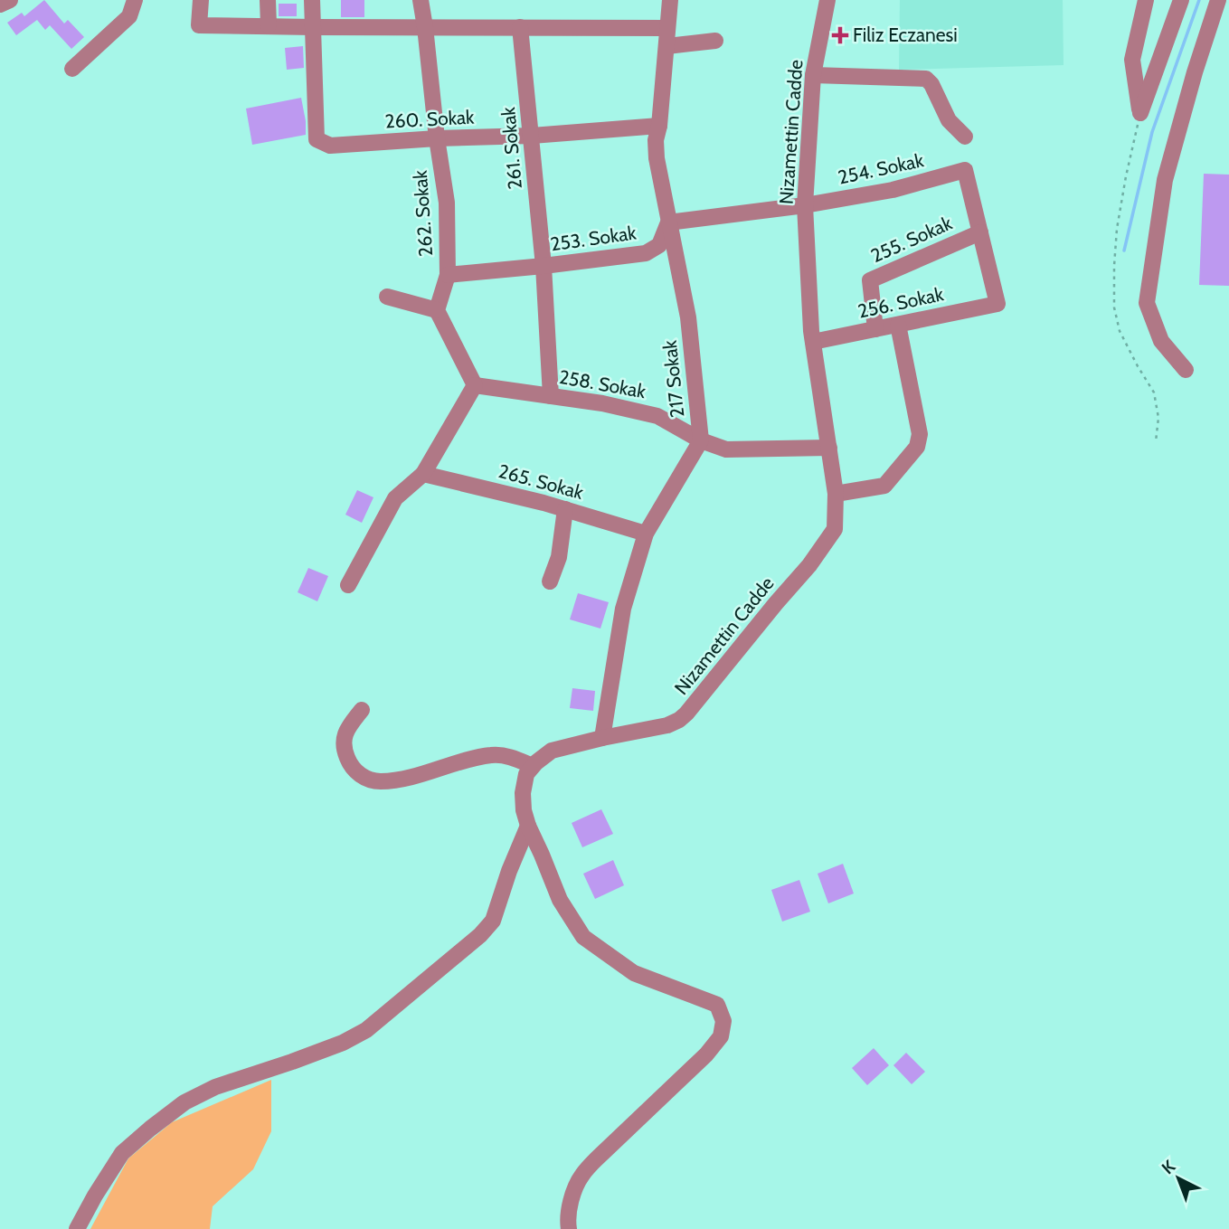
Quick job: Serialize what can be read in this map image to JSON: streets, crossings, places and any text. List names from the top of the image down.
{
  "streets": {
    "street": [
      "260. Sokak",
      "Nizamettin Cadde",
      "261. Sokak",
      "254. Sokak",
      "262. Sokak",
      "253. Sokak",
      "255. Sokak",
      "256. Sokak",
      "217 Sokak",
      "258. Sokak",
      "265. Sokak"
    ]
  },
  "crossings": [
    ["260. Sokak", "261. Sokak"],
    ["260. Sokak", "262. Sokak"],
    ["260. Sokak", "217 Sokak"],
    ["Nizamettin Cadde", "254. Sokak"],
    ["Nizamettin Cadde", "256. Sokak"],
    ["Nizamettin Cadde", "217 Sokak"],
    ["Nizamettin Cadde", "258. Sokak"],
    ["261. Sokak", "253. Sokak"],
    ["261. Sokak", "258. Sokak"],
    ["254. Sokak", "255. Sokak"],
    ["254. Sokak", "256. Sokak"],
    ["262. Sokak", "253. Sokak"],
    ["253. Sokak", "217 Sokak"],
    ["255. Sokak", "256. Sokak"],
    ["217 Sokak", "258. Sokak"],
    ["217 Sokak", "265. Sokak"]
  ],
  "places": {
    "health": ["Filiz Eczanesi"]
  },
  "north": "top left"
}
